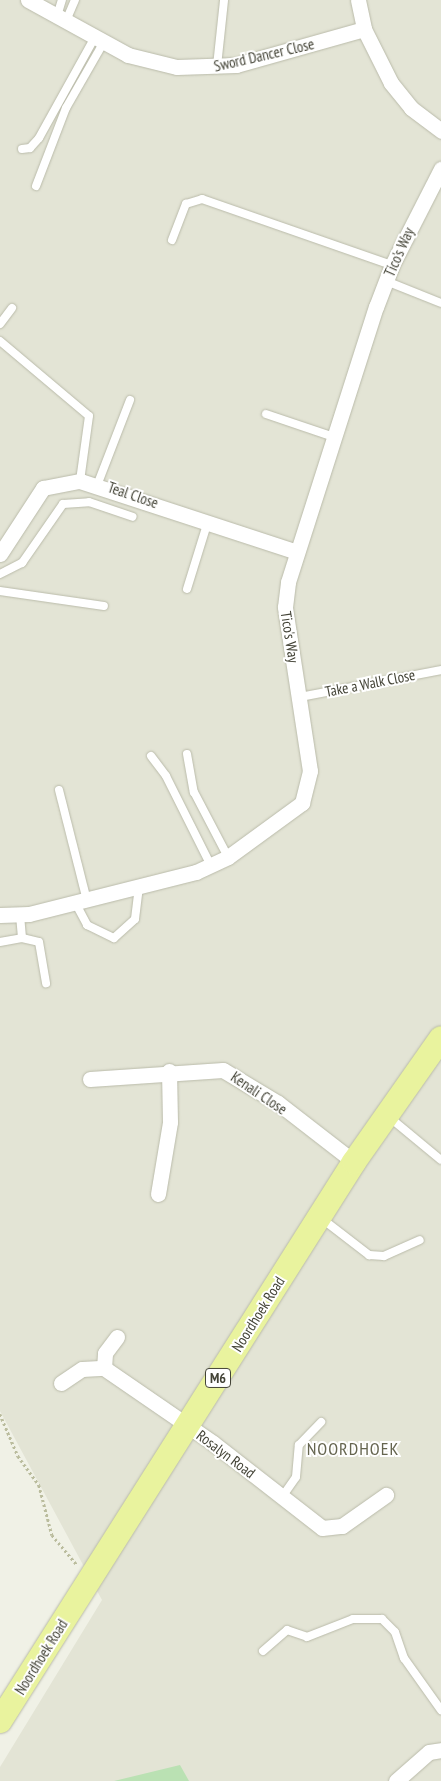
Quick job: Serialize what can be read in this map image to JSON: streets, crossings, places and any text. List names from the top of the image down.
{
  "streets": {
    "main road": ["Noordhoek Road", "M6"],
    "street": [
      "Sword Dancer Close",
      "Tico's Way",
      "Teal Close",
      "Kenali Close",
      "Rosalyn Road"
    ],
    "lane": ["Take a Walk Close"]
  },
  "crossings": [
    ["Tico's Way", "Teal Close"],
    ["Tico's Way", "Take a Walk Close"],
    ["Kenali Close", "Noordhoek Road"],
    ["Noordhoek Road", "Rosalyn Road"]
  ],
  "districts": ["NOORDHOEK"]
}
